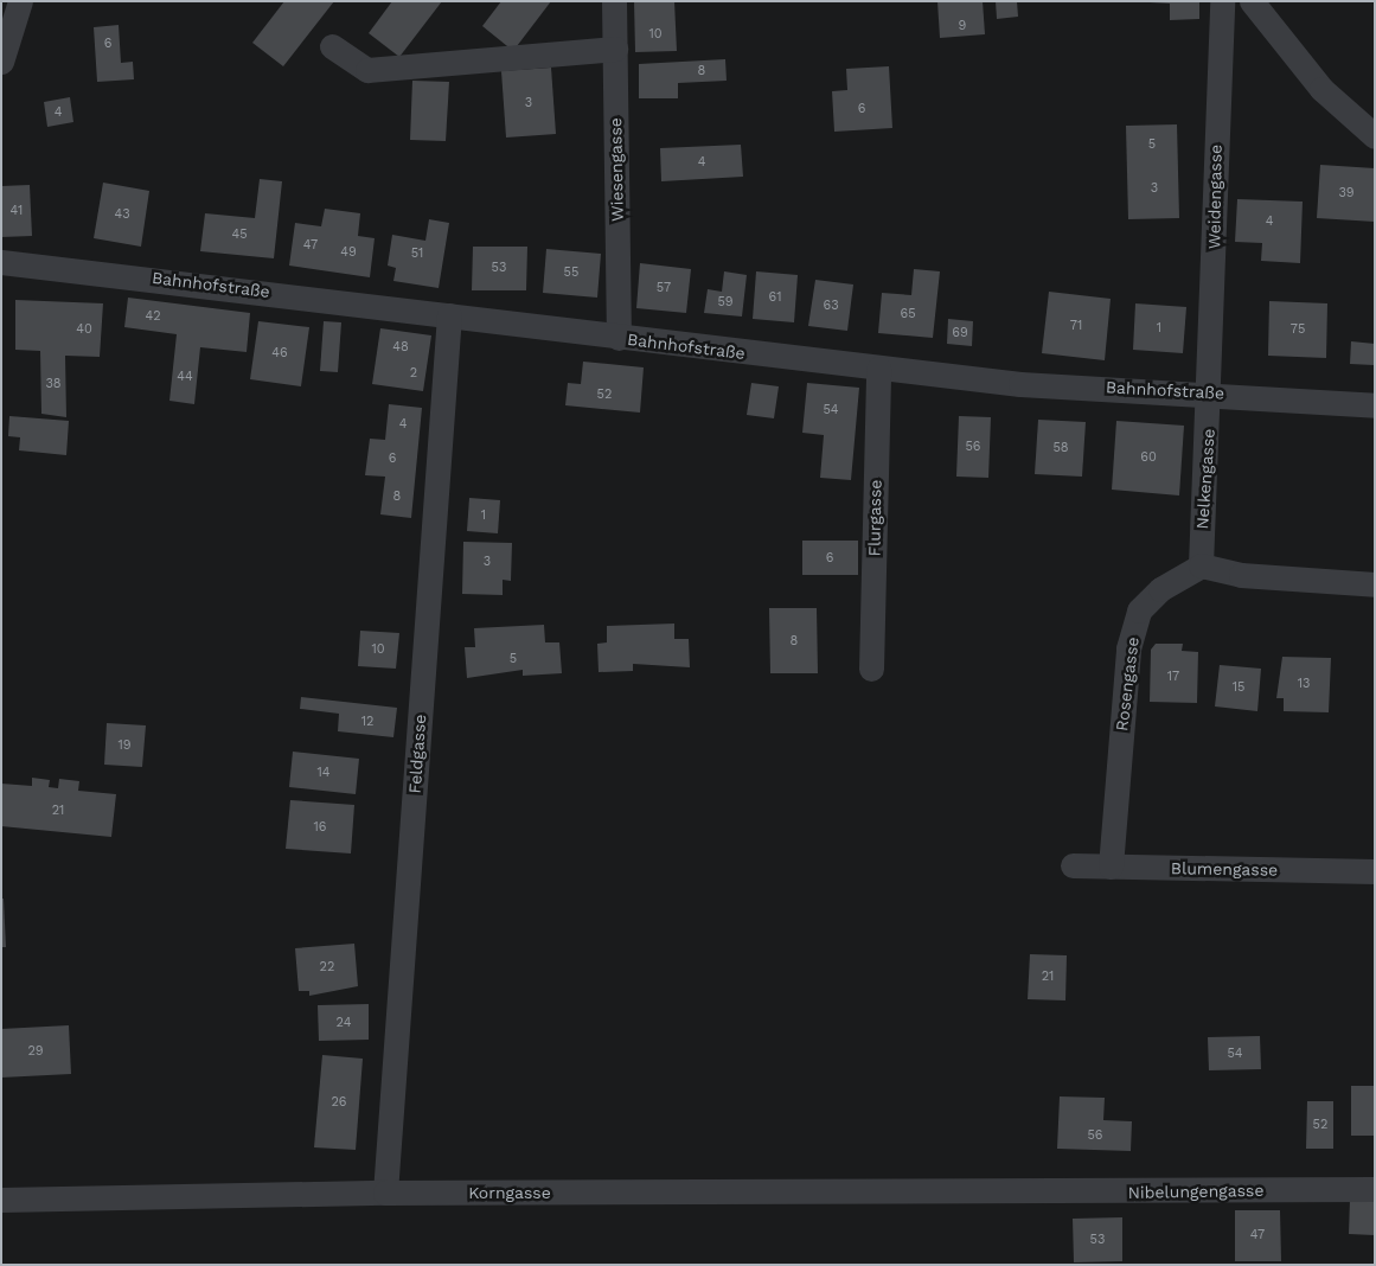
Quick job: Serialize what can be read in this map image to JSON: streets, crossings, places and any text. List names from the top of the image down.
{
  "streets": {
    "street": [
      "Wiesengasse",
      "Weidengasse",
      "Bahnhofstraße",
      "Nelkengasse",
      "Flurgasse",
      "Rosengasse",
      "Feldgasse",
      "Blumengasse",
      "Nibelungengasse",
      "Korngasse"
    ]
  },
  "crossings": [
    ["Wiesengasse", "Bahnhofstraße"],
    ["Weidengasse", "Bahnhofstraße"],
    ["Weidengasse", "Nelkengasse"],
    ["Bahnhofstraße", "Nelkengasse"],
    ["Bahnhofstraße", "Flurgasse"],
    ["Bahnhofstraße", "Feldgasse"],
    ["Nelkengasse", "Rosengasse"],
    ["Rosengasse", "Blumengasse"],
    ["Feldgasse", "Korngasse"],
    ["Nibelungengasse", "Korngasse"]
  ],
  "house_numbers": [
    "9",
    "10",
    "6",
    "8",
    "3",
    "6",
    "4",
    "5",
    "4",
    "3",
    "39",
    "41",
    "43",
    "4",
    "45",
    "47",
    "49",
    "51",
    "53",
    "55",
    "57",
    "61",
    "59",
    "63",
    "65",
    "42",
    "71",
    "1",
    "40",
    "75",
    "69",
    "48",
    "46",
    "2",
    "44",
    "38",
    "52",
    "54",
    "4",
    "56",
    "58",
    "60",
    "6",
    "8",
    "1",
    "6",
    "3",
    "8",
    "10",
    "5",
    "17",
    "13",
    "15",
    "12",
    "19",
    "14",
    "21",
    "16",
    "22",
    "21",
    "24",
    "29",
    "54",
    "26",
    "52",
    "56",
    "47",
    "53"
  ]
}
